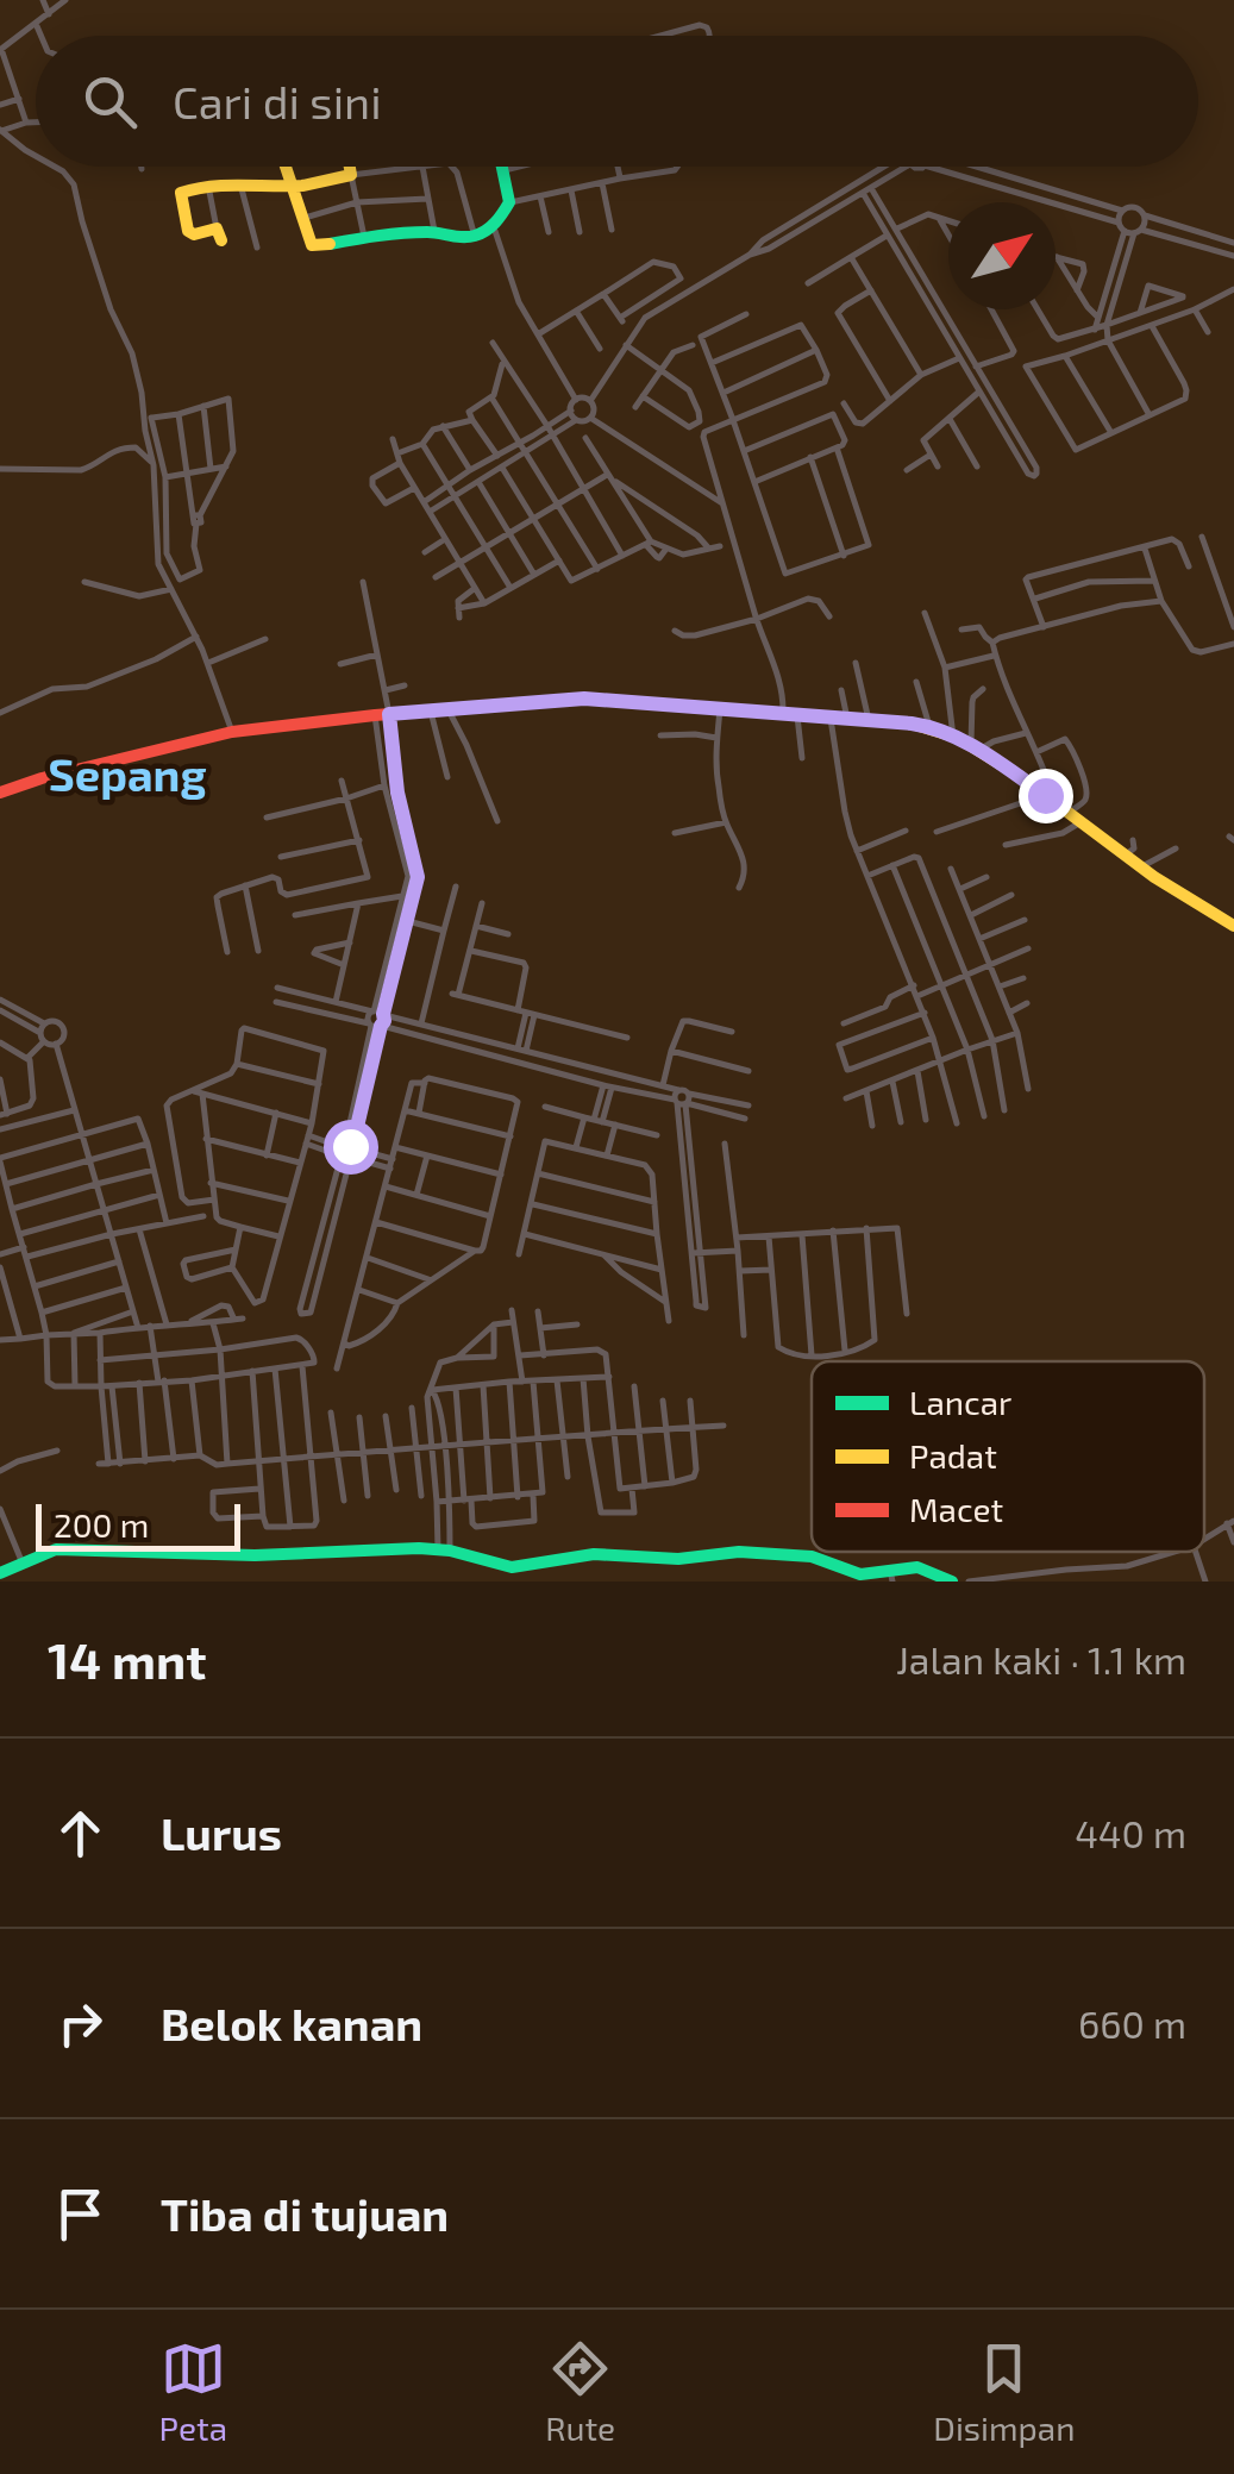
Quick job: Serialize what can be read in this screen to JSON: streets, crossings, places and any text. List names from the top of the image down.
{
  "districts": ["Sepang"],
  "legend": ["Lancar", "Padat", "Macet"],
  "scale_bar": "200 m",
  "north": "top right",
  "page": {
    "search": "Cari di sini",
    "scale": "200 m",
    "heading": ["14 mnt", "Jalan kaki · 1.1 km"],
    "list": [
      ["Lurus", "440 m"],
      ["Belok kanan", "660 m"],
      "Tiba di tujuan"
    ],
    "nav": ["Peta", "Rute", "Disimpan"]
  }
}
